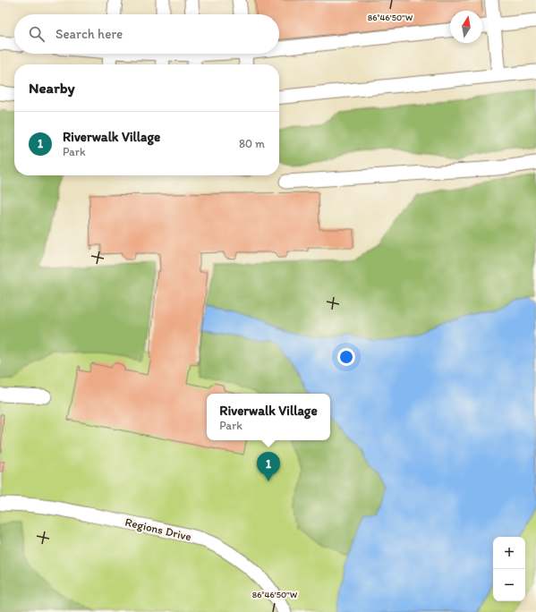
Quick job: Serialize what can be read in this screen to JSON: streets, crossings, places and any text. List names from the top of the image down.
{
  "streets": {
    "lane": ["Regions Drive"]
  },
  "north": "top",
  "page": {
    "search": "Search here",
    "heading": "Nearby",
    "list": [
      {
        "mark": "1",
        "name": "Riverwalk Village",
        "note": "Park",
        "value": "80 m"
      }
    ],
    "popup": ["Riverwalk Village", "Park"],
    "pins": "1",
    "map_buttons": ["+", "−"]
  },
  "coordinates": ["86°46'50\"W"]
}
